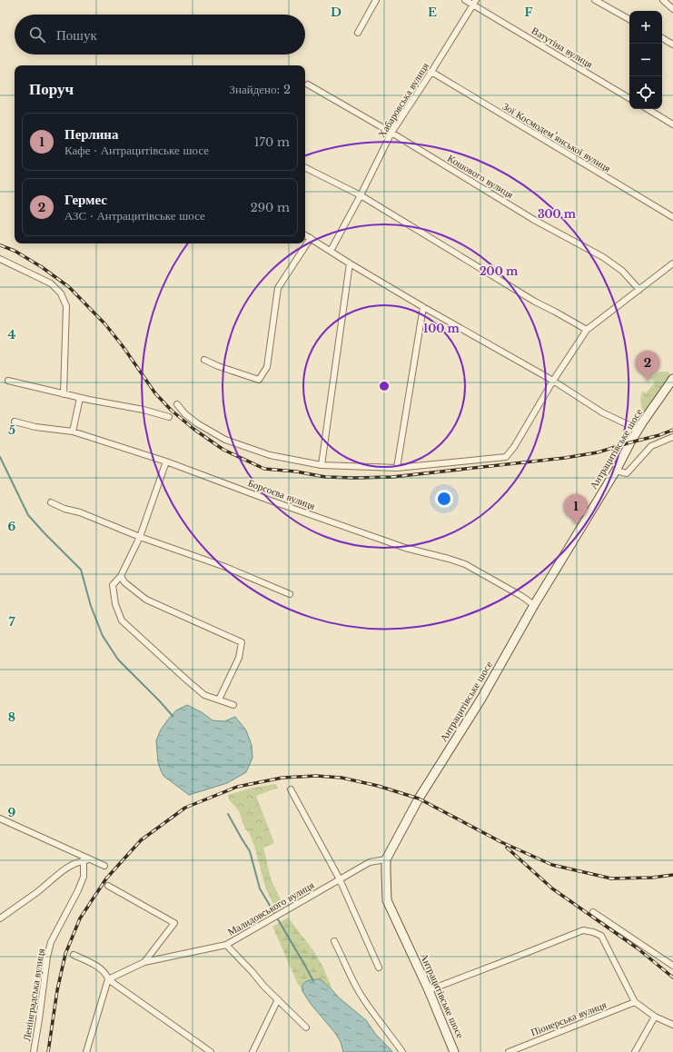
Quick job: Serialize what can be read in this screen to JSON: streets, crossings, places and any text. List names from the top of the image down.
{
  "streets": {
    "main road": ["Антрацитівське шосе"],
    "street": [
      "Ватутіна вулиця",
      "Хабаровська вулиця",
      "Зої Космодем’янської вулиця",
      "Кошового вулиця",
      "Борсоєва вулиця",
      "Малидовського вулиця",
      "Ленінградська вулиця",
      "Піонерська вулиця"
    ]
  },
  "crossings": [
    ["Ватутіна вулиця", "Хабаровська вулиця"],
    ["Хабаровська вулиця", "Зої Космодем’янської вулиця"],
    ["Хабаровська вулиця", "Кошового вулиця"],
    ["Антрацитівське шосе", "Борсоєва вулиця"],
    ["Антрацитівське шосе", "Малидовського вулиця"]
  ],
  "page": {
    "map_buttons": ["+", "−"],
    "search": "Пошук",
    "heading": ["Поруч", "Знайдено: 2"],
    "list": [
      {
        "mark": "1",
        "name": "Перлина",
        "note": "Кафе · Антрацитівське шосе",
        "value": "170 m"
      },
      {
        "mark": "2",
        "name": "Гермес",
        "note": "АЗС · Антрацитівське шосе",
        "value": "290 m"
      }
    ],
    "pins": ["2", "1"]
  },
  "grid": {
    "columns": ["D", "E", "F"],
    "rows": [
      "4",
      "5",
      "6",
      "7",
      "8",
      "9"
    ]
  },
  "rings": ["300 m", "200 m", "100 m"]
}
